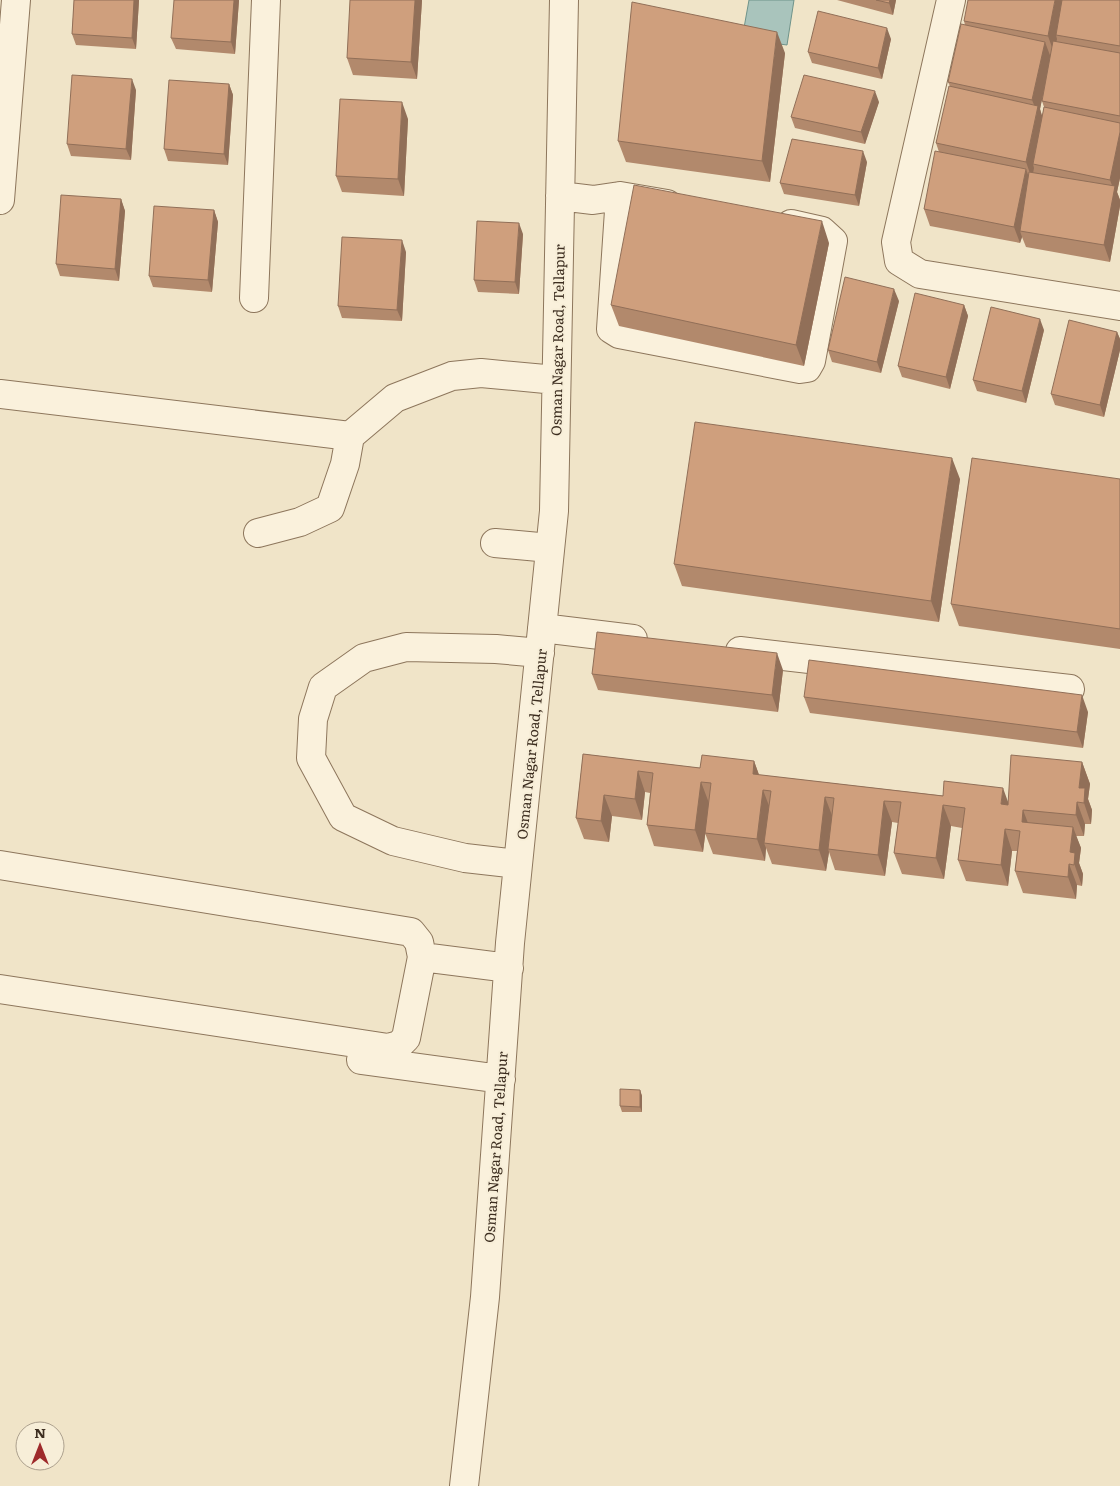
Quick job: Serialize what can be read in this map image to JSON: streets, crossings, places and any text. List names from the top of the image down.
{
  "streets": {
    "street": ["Osman Nagar Road, Tellapur"]
  },
  "north": "top"
}
